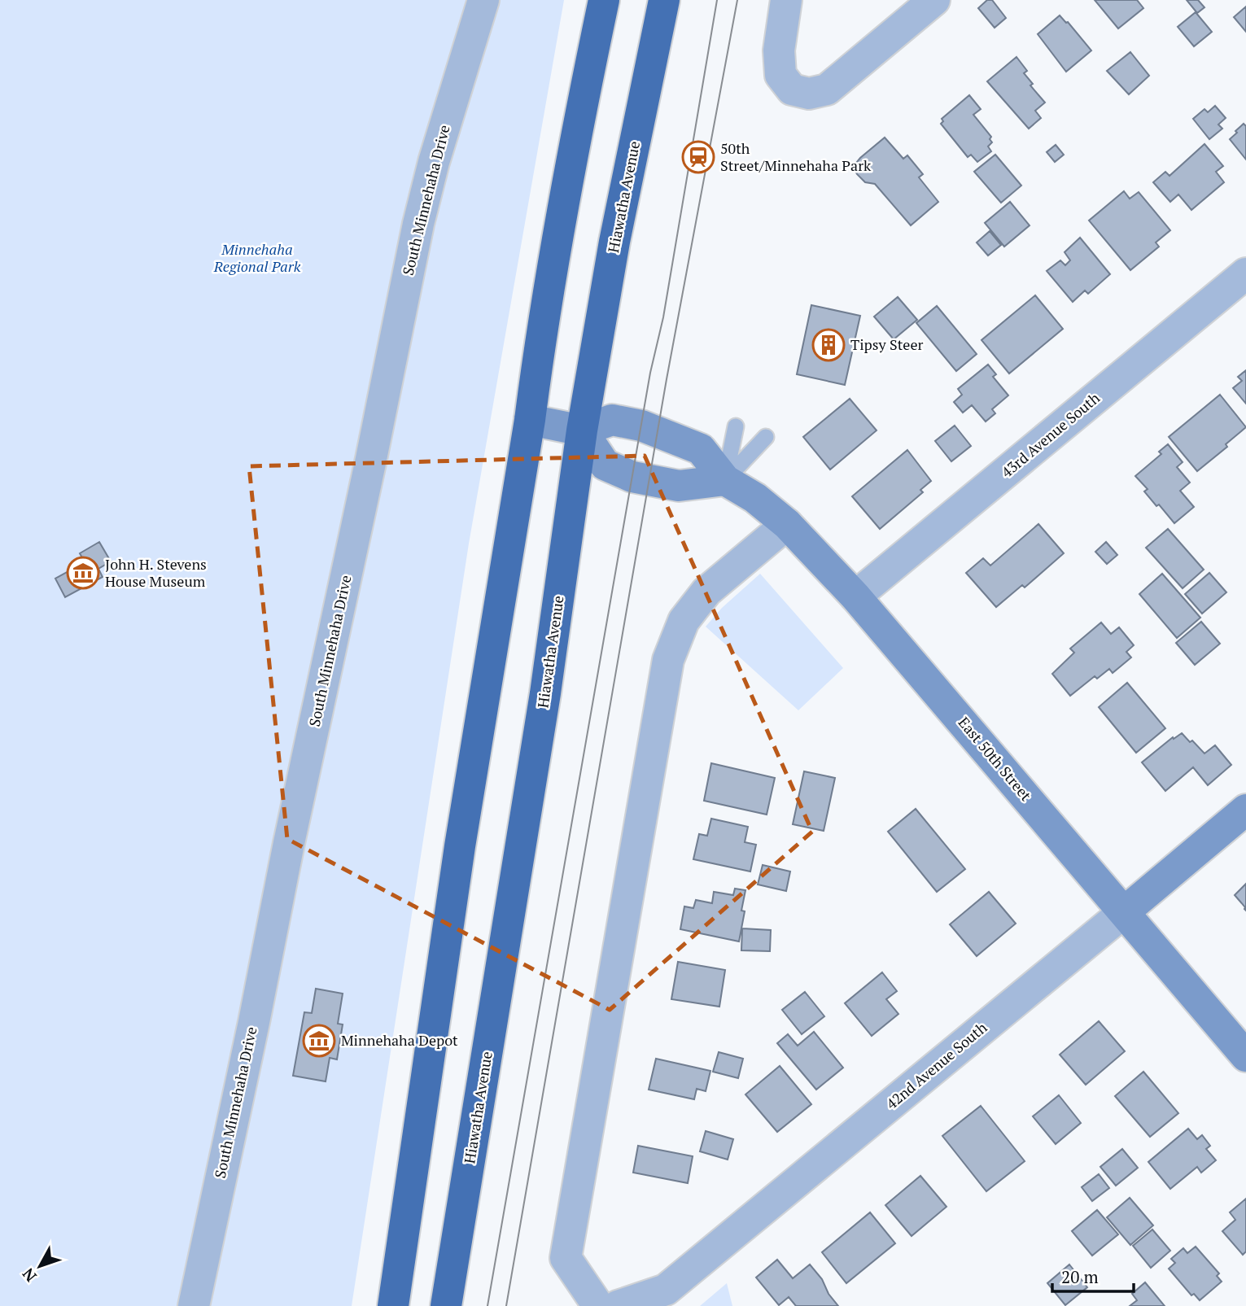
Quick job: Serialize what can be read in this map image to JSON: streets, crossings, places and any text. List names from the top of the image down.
{
  "streets": {
    "highway": ["Hiawatha Avenue"],
    "street": [
      "South Minnehaha Drive",
      "43rd Avenue South",
      "East 50th Street",
      "42nd Avenue South"
    ]
  },
  "crossings": [
    ["Hiawatha Avenue", "East 50th Street"],
    ["43rd Avenue South", "East 50th Street"],
    ["East 50th Street", "42nd Avenue South"]
  ],
  "parks": ["Minnehaha Regional Park"],
  "places": {
    "station": ["50th Street/Minnehaha Park"],
    "building": ["Tipsy Steer"],
    "museum": ["John H. Stevens House Museum", "Minnehaha Depot"]
  },
  "scale_bar": "20 m",
  "north": "bottom left"
}
